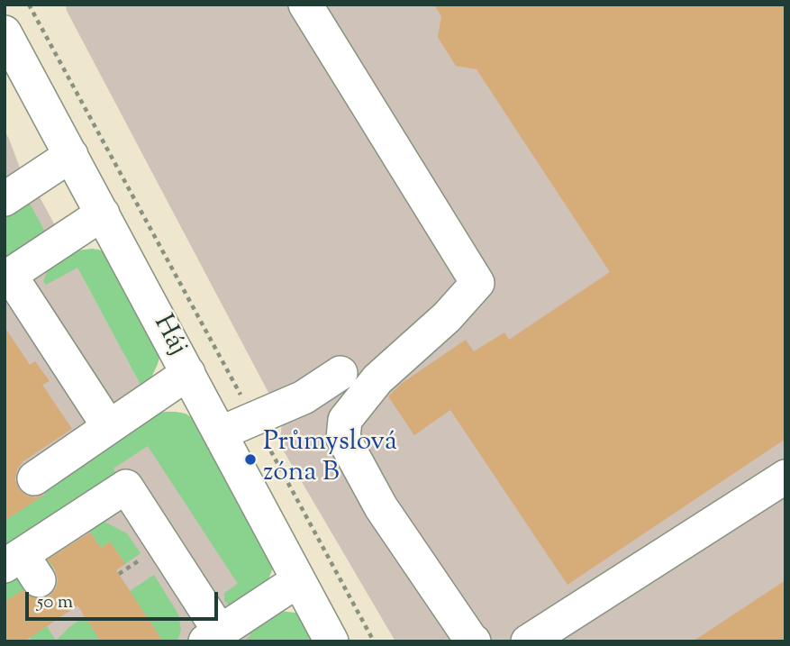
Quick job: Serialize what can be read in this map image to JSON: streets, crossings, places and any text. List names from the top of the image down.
{
  "streets": {
    "street": ["Háj"]
  },
  "places": ["Průmyslová zóna B"],
  "scale_bar": "50 m"
}
